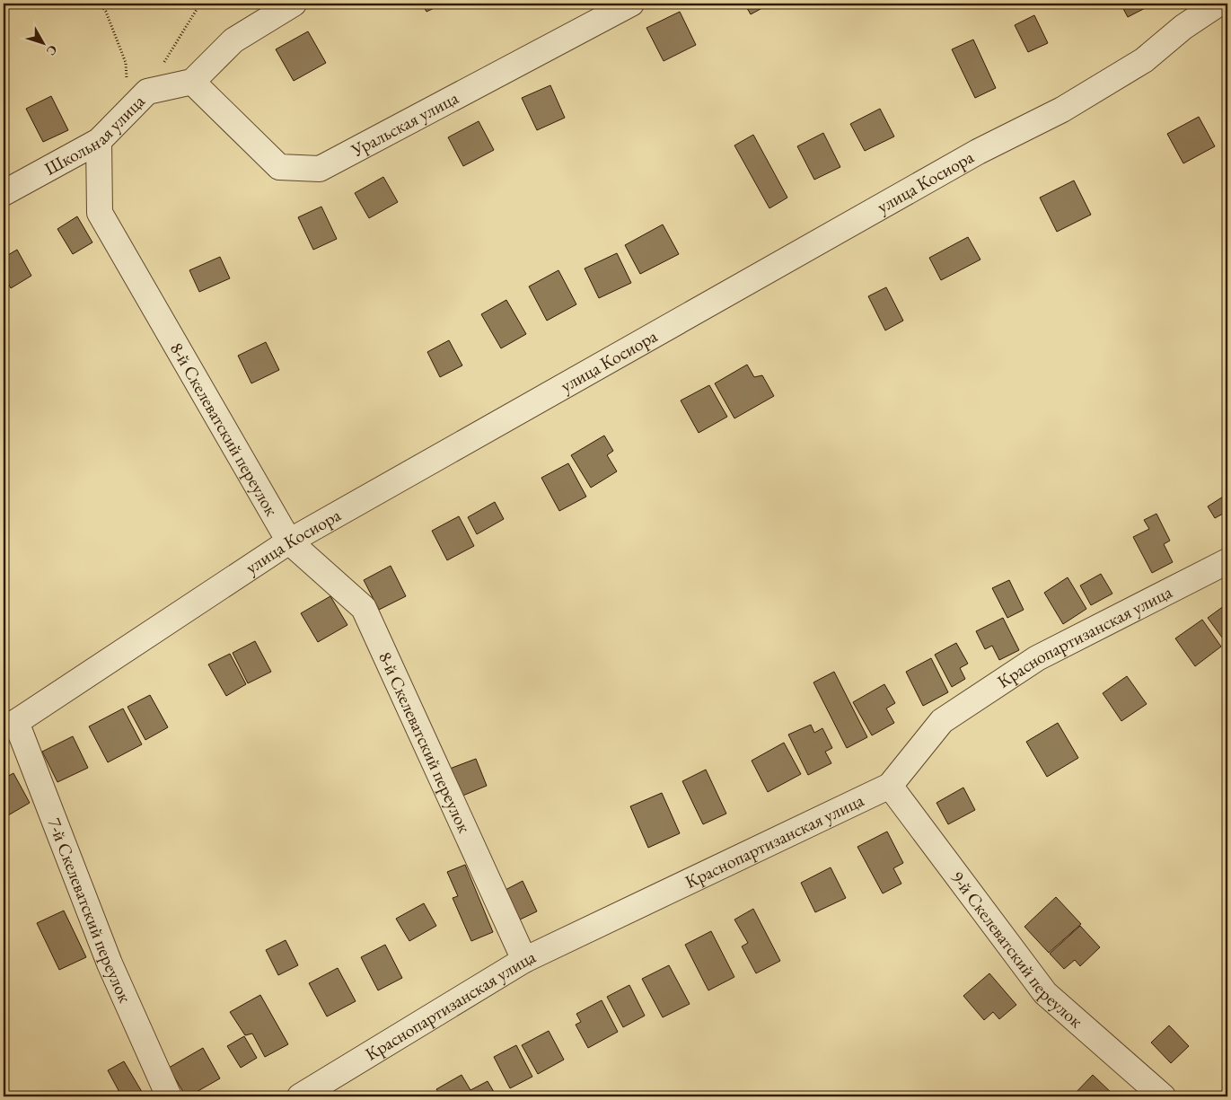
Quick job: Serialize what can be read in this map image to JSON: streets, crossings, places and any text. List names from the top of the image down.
{
  "streets": {
    "street": [
      "Уральская улица",
      "Школьная улица",
      "улица Косиора",
      "8-й Скелеватский переулок",
      "Краснопартизанская улица",
      "7-й Скелеватский переулок",
      "9-й Скелеватский переулок"
    ]
  },
  "crossings": [
    ["Уральская улица", "Школьная улица"],
    ["Школьная улица", "8-й Скелеватский переулок"],
    ["улица Косиора", "8-й Скелеватский переулок"],
    ["улица Косиора", "7-й Скелеватский переулок"],
    ["8-й Скелеватский переулок", "Краснопартизанская улица"],
    ["Краснопартизанская улица", "9-й Скелеватский переулок"]
  ],
  "north": "bottom right"
}
